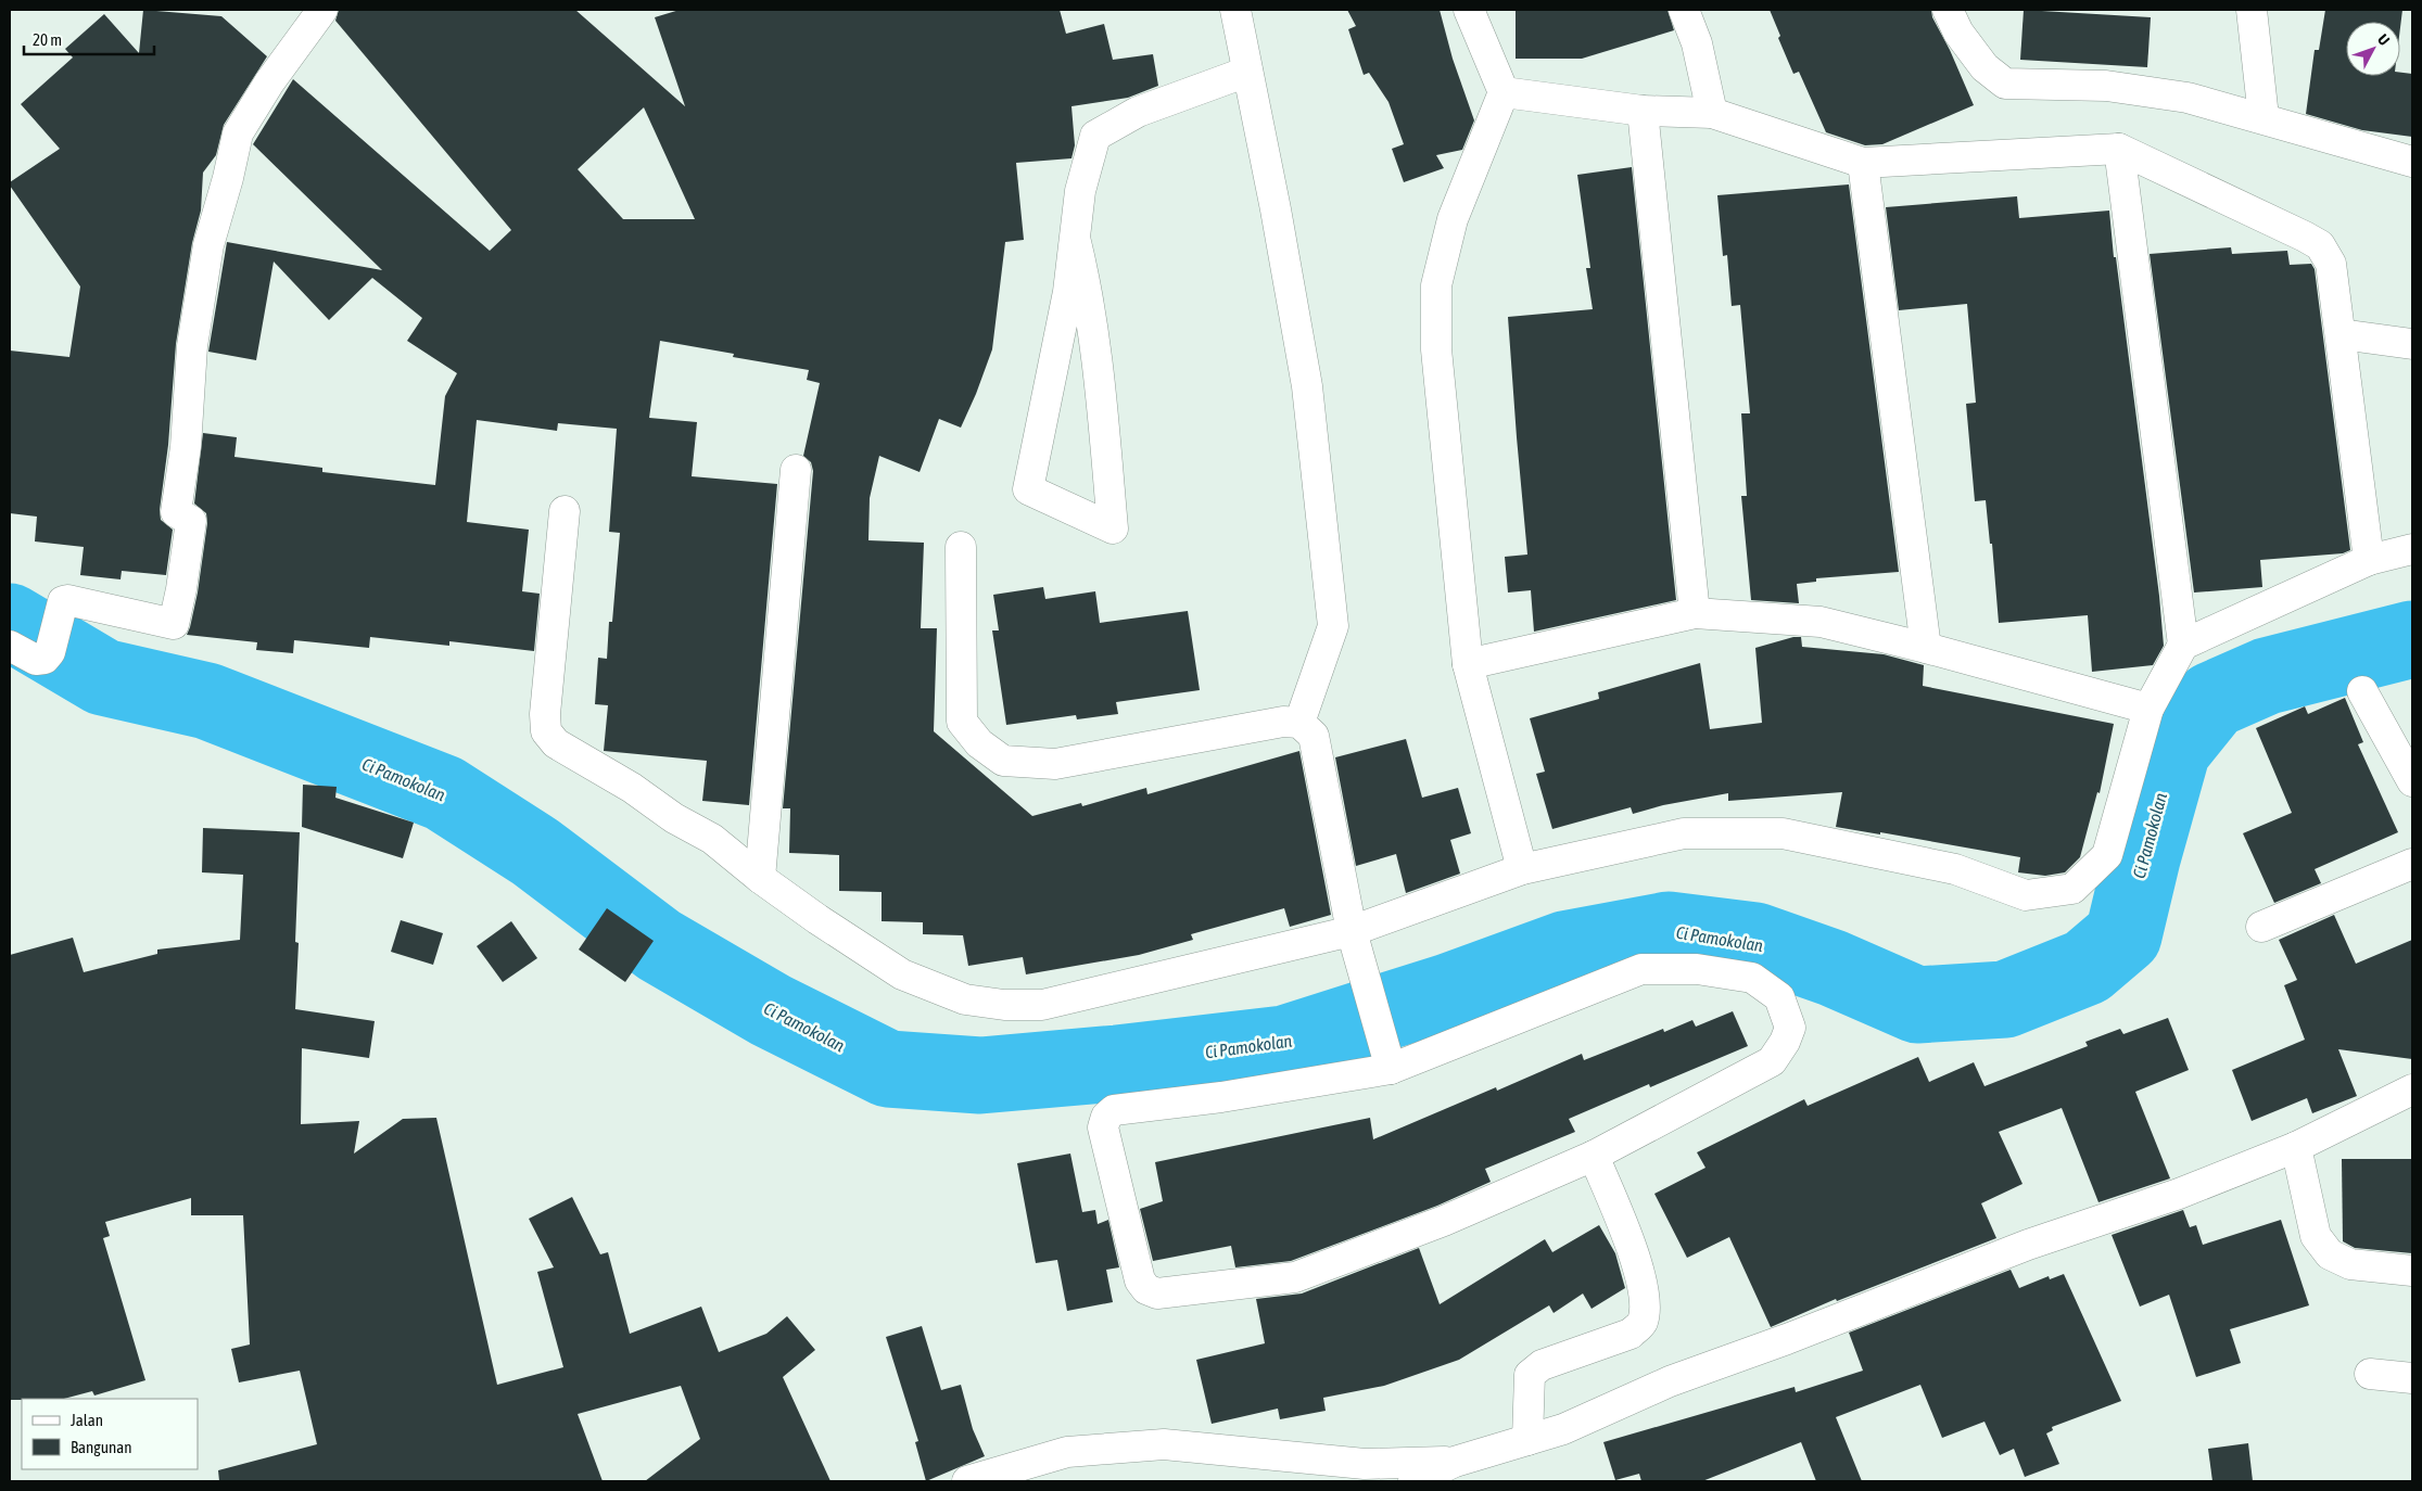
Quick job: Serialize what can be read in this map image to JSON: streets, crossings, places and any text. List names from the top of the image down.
{
  "water": ["Ci Pamokolan"],
  "legend": ["Jalan", "Bangunan"],
  "scale_bar": "20 m",
  "north": "top right"
}
